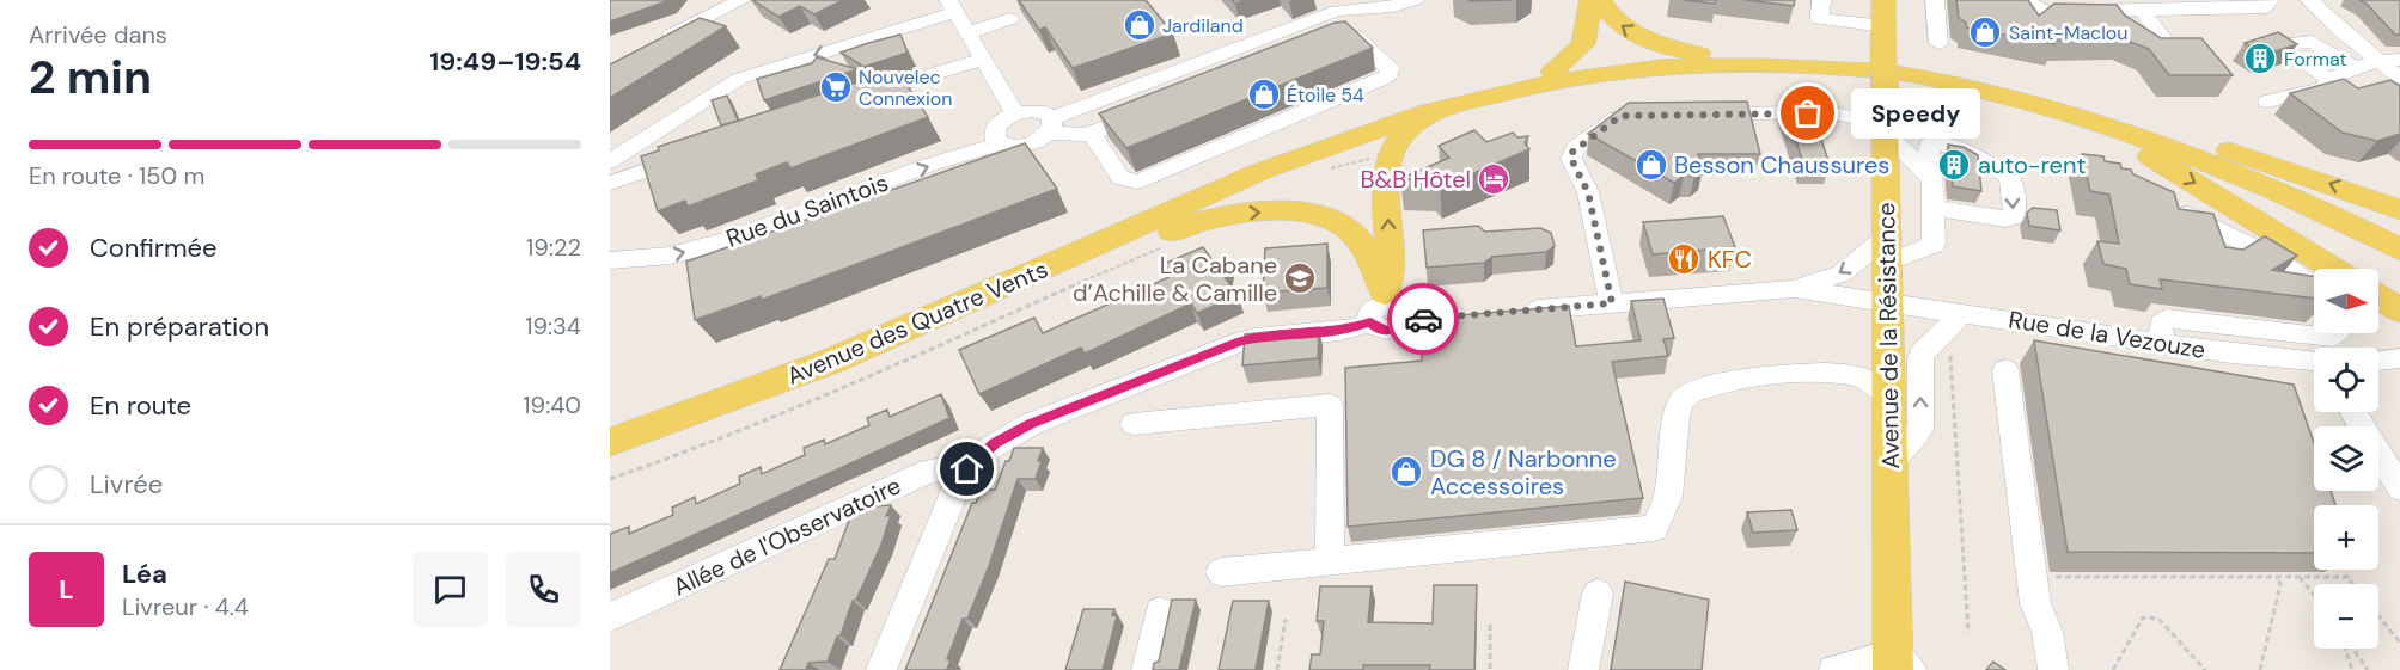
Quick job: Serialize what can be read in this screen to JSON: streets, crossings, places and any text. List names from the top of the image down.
{
  "streets": {
    "main road": ["Avenue des Quatre Vents", "Avenue de la Résistance"],
    "street": ["Rue du Saintois", "Rue de la Vezouze", "Allée de l'Observatoire"]
  },
  "crossings": [
    ["Rue de la Vezouze", "Avenue de la Résistance"]
  ],
  "places": {
    "shop": [
      "Jardiland",
      "Saint-Maclou",
      "Étoile 54",
      "Besson Chaussures",
      "DG 8 / Narbonne Accessoires"
    ],
    "building": ["Format", "auto-rent"],
    "supermarket": ["Nouvelec Connexion"],
    "other": ["Speedy"],
    "hotel": ["B&B Hôtel"],
    "restaurant": ["KFC"],
    "school or university": ["La Cabane d’Achille & Camille"]
  },
  "north": "right",
  "page": {
    "heading": ["2 min", "Arrivée dans", "19:49–19:54"],
    "panel": ["Léa", "Livreur · 4.4"],
    "bubble": "Speedy",
    "bar": "En route · 150 m",
    "list": [
      ["Confirmée", "19:22"],
      ["En préparation", "19:34"],
      ["En route", "19:40"],
      "Livrée"
    ],
    "map_buttons": ["+", "−"],
    "round": "L"
  }
}
